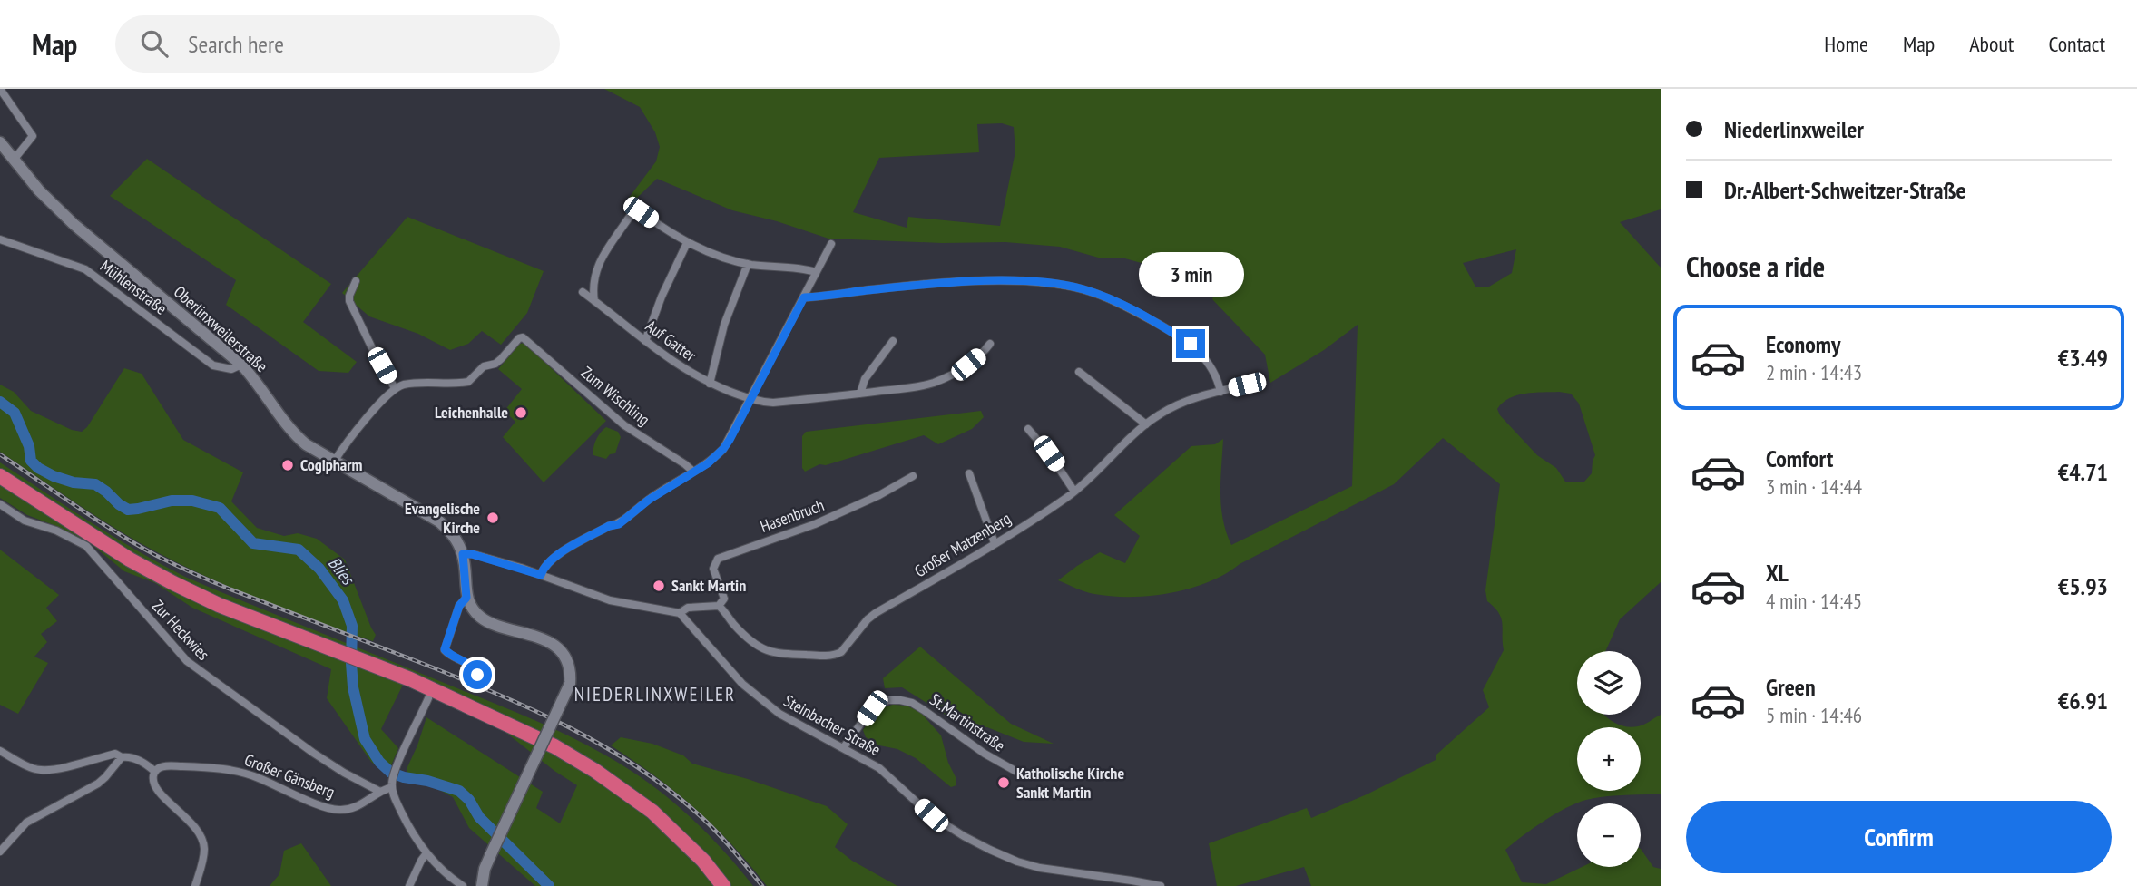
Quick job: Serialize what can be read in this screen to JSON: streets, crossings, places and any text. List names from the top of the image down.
{
  "streets": {
    "main road": ["Oberlinxweilerstraße"],
    "street": [
      "Mühlenstraße",
      "Auf Gatter",
      "Zum Wischling",
      "Hasenbruch",
      "Großer Matzenberg",
      "Zur Heckwies",
      "St.Martinstraße",
      "Steinbacher Straße",
      "Großer Gänsberg"
    ]
  },
  "crossings": [
    ["Mühlenstraße", "Oberlinxweilerstraße"],
    ["Hasenbruch", "Großer Matzenberg"],
    ["Zur Heckwies", "Großer Gänsberg"],
    ["St.Martinstraße", "Steinbacher Straße"]
  ],
  "districts": ["NIEDERLINXWEILER"],
  "water": ["Blies"],
  "places": [
    "Leichenhalle",
    "Cogipharm",
    "Evangelische Kirche",
    "Sankt Martin",
    "Katholische Kirche Sankt Martin"
  ],
  "page": {
    "header": "Map",
    "search": "Search here",
    "nav": [
      "Home",
      "Map",
      "About",
      "Contact"
    ],
    "banner": ["Niederlinxweiler", "Dr.-Albert-Schweitzer-Straße"],
    "heading": "Choose a ride",
    "bubble": "3 min",
    "list": [
      {
        "name": "Economy",
        "note": "2 min · 14:43",
        "value": "€3.49"
      },
      {
        "name": "Comfort",
        "note": "3 min · 14:44",
        "value": "€4.71"
      },
      {
        "name": "XL",
        "note": "4 min · 14:45",
        "value": "€5.93"
      },
      {
        "name": "Green",
        "note": "5 min · 14:46",
        "value": "€6.91"
      }
    ],
    "map_buttons": ["+", "−"],
    "buttons": "Confirm"
  }
}
